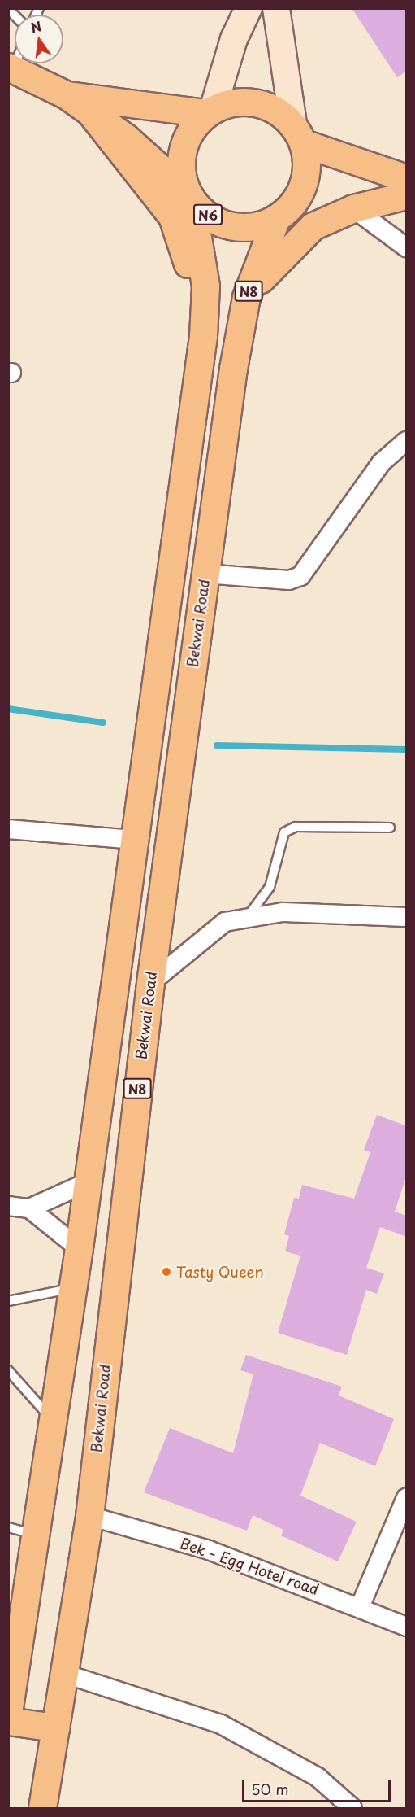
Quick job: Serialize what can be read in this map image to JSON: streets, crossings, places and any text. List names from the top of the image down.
{
  "streets": {
    "highway": ["N6", "N8", "Bekwai Road"],
    "street": ["Bek - Egg Hotel road"]
  },
  "crossings": [
    ["N6", "N8"],
    ["N8", "Bekwai Road"],
    ["Bekwai Road", "Bek - Egg Hotel road"]
  ],
  "places": ["Tasty Queen"],
  "scale_bar": "50 m",
  "north": "top"
}
